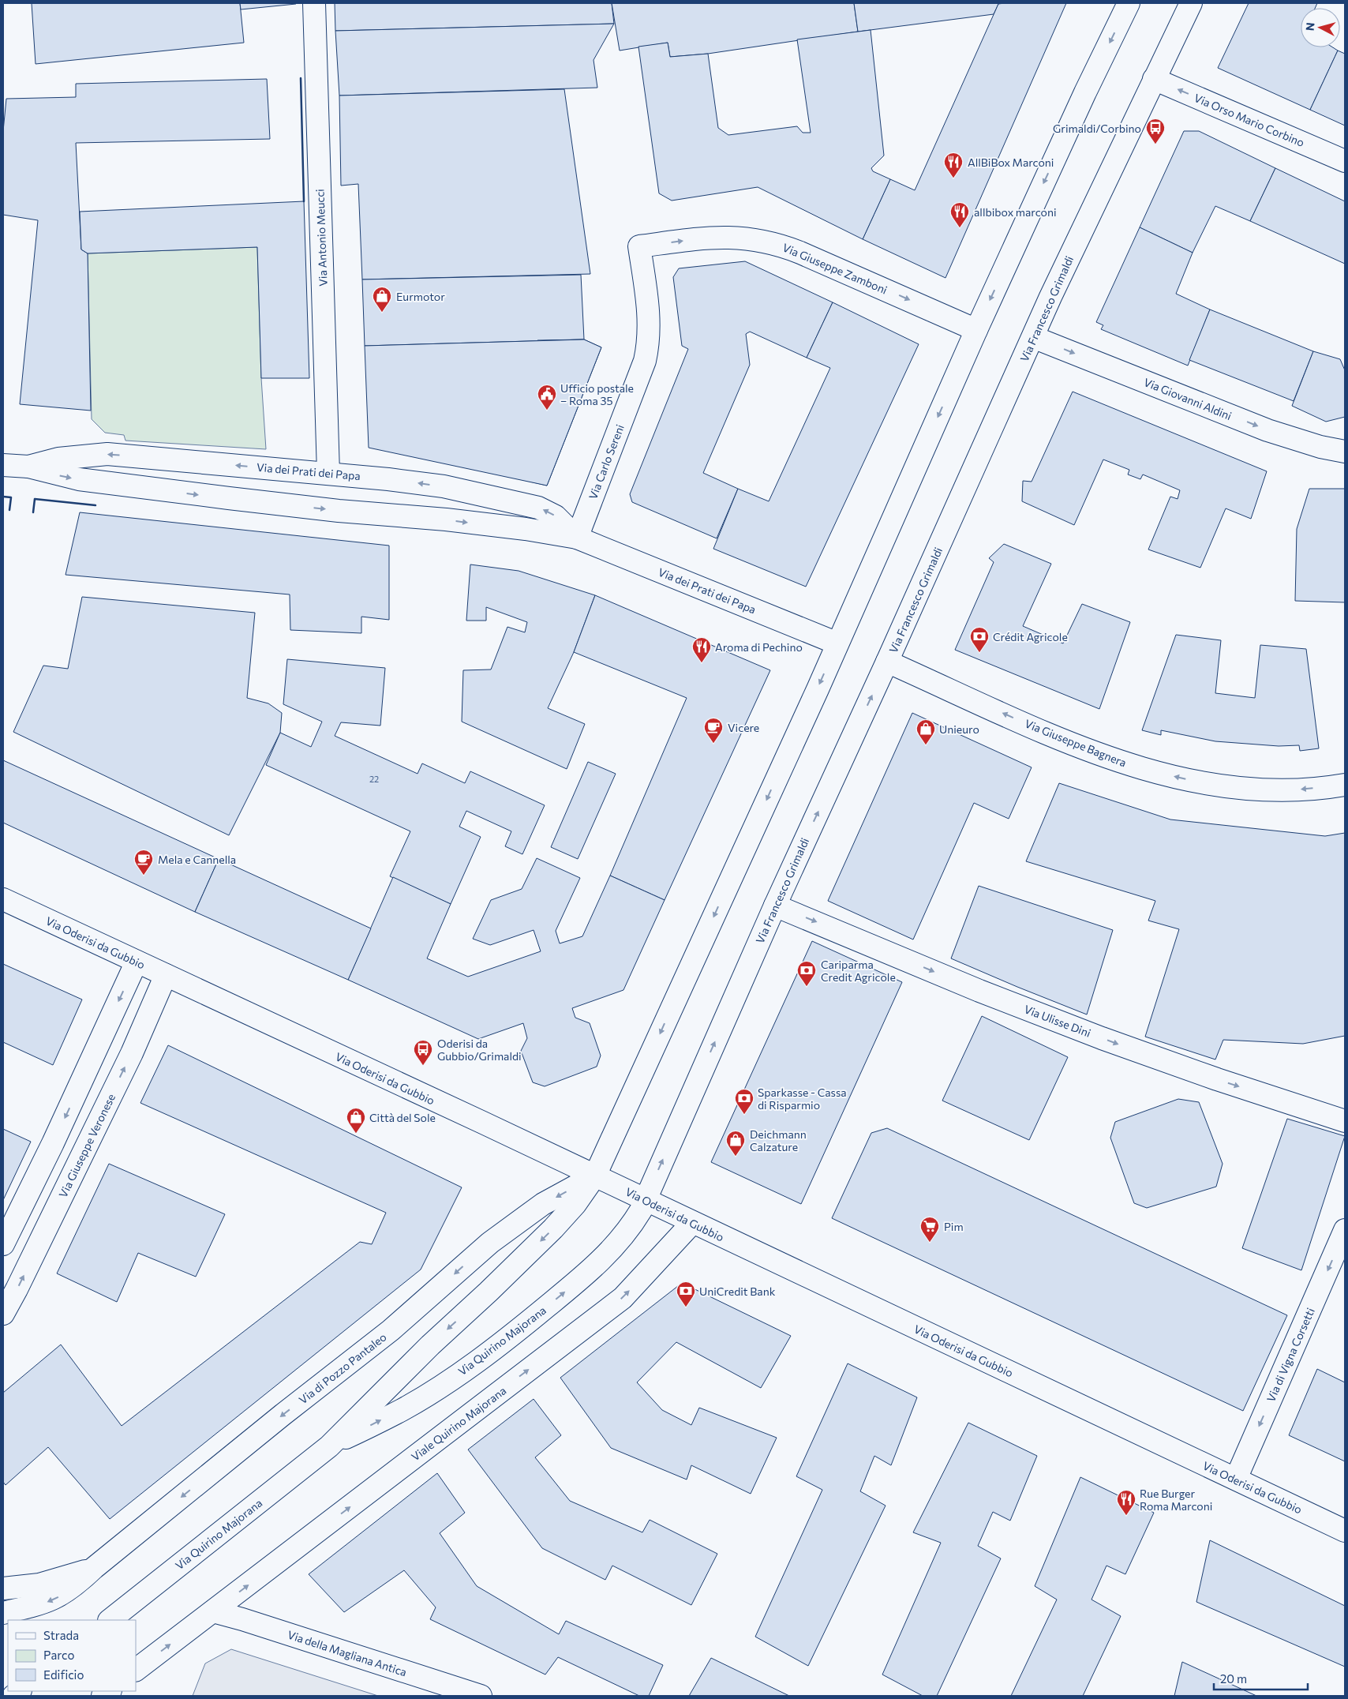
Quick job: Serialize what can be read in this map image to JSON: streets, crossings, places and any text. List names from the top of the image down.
{
  "streets": {
    "street": [
      "Via Orso Mario Corbino",
      "Via Antonio Meucci",
      "Via Giuseppe Zamboni",
      "Via Francesco Grimaldi",
      "Via Giovanni Aldini",
      "Via Carlo Sereni",
      "Via dei Prati dei Papa",
      "Via Giuseppe Bagnera",
      "Via Oderisi da Gubbio",
      "Via Ulisse Dini",
      "Via Giuseppe Veronese",
      "Via Quirino Majorana",
      "Via di Vigna Corsetti",
      "Via di Pozzo Pantaleo",
      "Viale Quirino Majorana",
      "Via della Magliana Antica"
    ]
  },
  "crossings": [
    ["Via Orso Mario Corbino", "Via Francesco Grimaldi"],
    ["Via Antonio Meucci", "Via dei Prati dei Papa"],
    ["Via Giuseppe Zamboni", "Via Carlo Sereni"],
    ["Via Francesco Grimaldi", "Via Giovanni Aldini"],
    ["Via Francesco Grimaldi", "Via Giuseppe Bagnera"],
    ["Via Francesco Grimaldi", "Via Oderisi da Gubbio"],
    ["Via Francesco Grimaldi", "Via Ulisse Dini"],
    ["Via Francesco Grimaldi", "Via Quirino Majorana"],
    ["Via Carlo Sereni", "Via dei Prati dei Papa"],
    ["Via Oderisi da Gubbio", "Via Giuseppe Veronese"],
    ["Via Oderisi da Gubbio", "Via Quirino Majorana"],
    ["Via Oderisi da Gubbio", "Via di Vigna Corsetti"],
    ["Via Oderisi da Gubbio", "Via di Pozzo Pantaleo"],
    ["Via Oderisi da Gubbio", "Viale Quirino Majorana"],
    ["Via Quirino Majorana", "Via di Pozzo Pantaleo"],
    ["Viale Quirino Majorana", "Via della Magliana Antica"]
  ],
  "one_way": [
    "Via Orso Mario Corbino",
    "Via Giuseppe Zamboni",
    "Via Giovanni Aldini",
    "Via Giuseppe Bagnera",
    "Via Ulisse Dini",
    "Via di Vigna Corsetti",
    "Via di Pozzo Pantaleo",
    "Viale Quirino Majorana"
  ],
  "places": {
    "bus stop": ["Grimaldi/Corbino", "Oderisi da Gubbio/Grimaldi"],
    "restaurant": [
      "AllBiBox Marconi",
      "allbibox marconi",
      "Aroma di Pechino",
      "Rue Burger Roma Marconi"
    ],
    "shop": [
      "Eurmotor",
      "Unieuro",
      "Città del Sole",
      "Deichmann Calzature"
    ],
    "public building": ["Ufficio postale – Roma 35"],
    "bank": [
      "Crédit Agricole",
      "Cariparma Credit Agricole",
      "Sparkasse - Cassa di Risparmio",
      "UniCredit Bank"
    ],
    "cafe": ["Vicere", "Mela e Cannella"],
    "supermarket": ["Pim"]
  },
  "house_numbers": ["22"],
  "legend": ["Strada", "Parco", "Edificio"],
  "scale_bar": "20 m",
  "north": "left"
}
